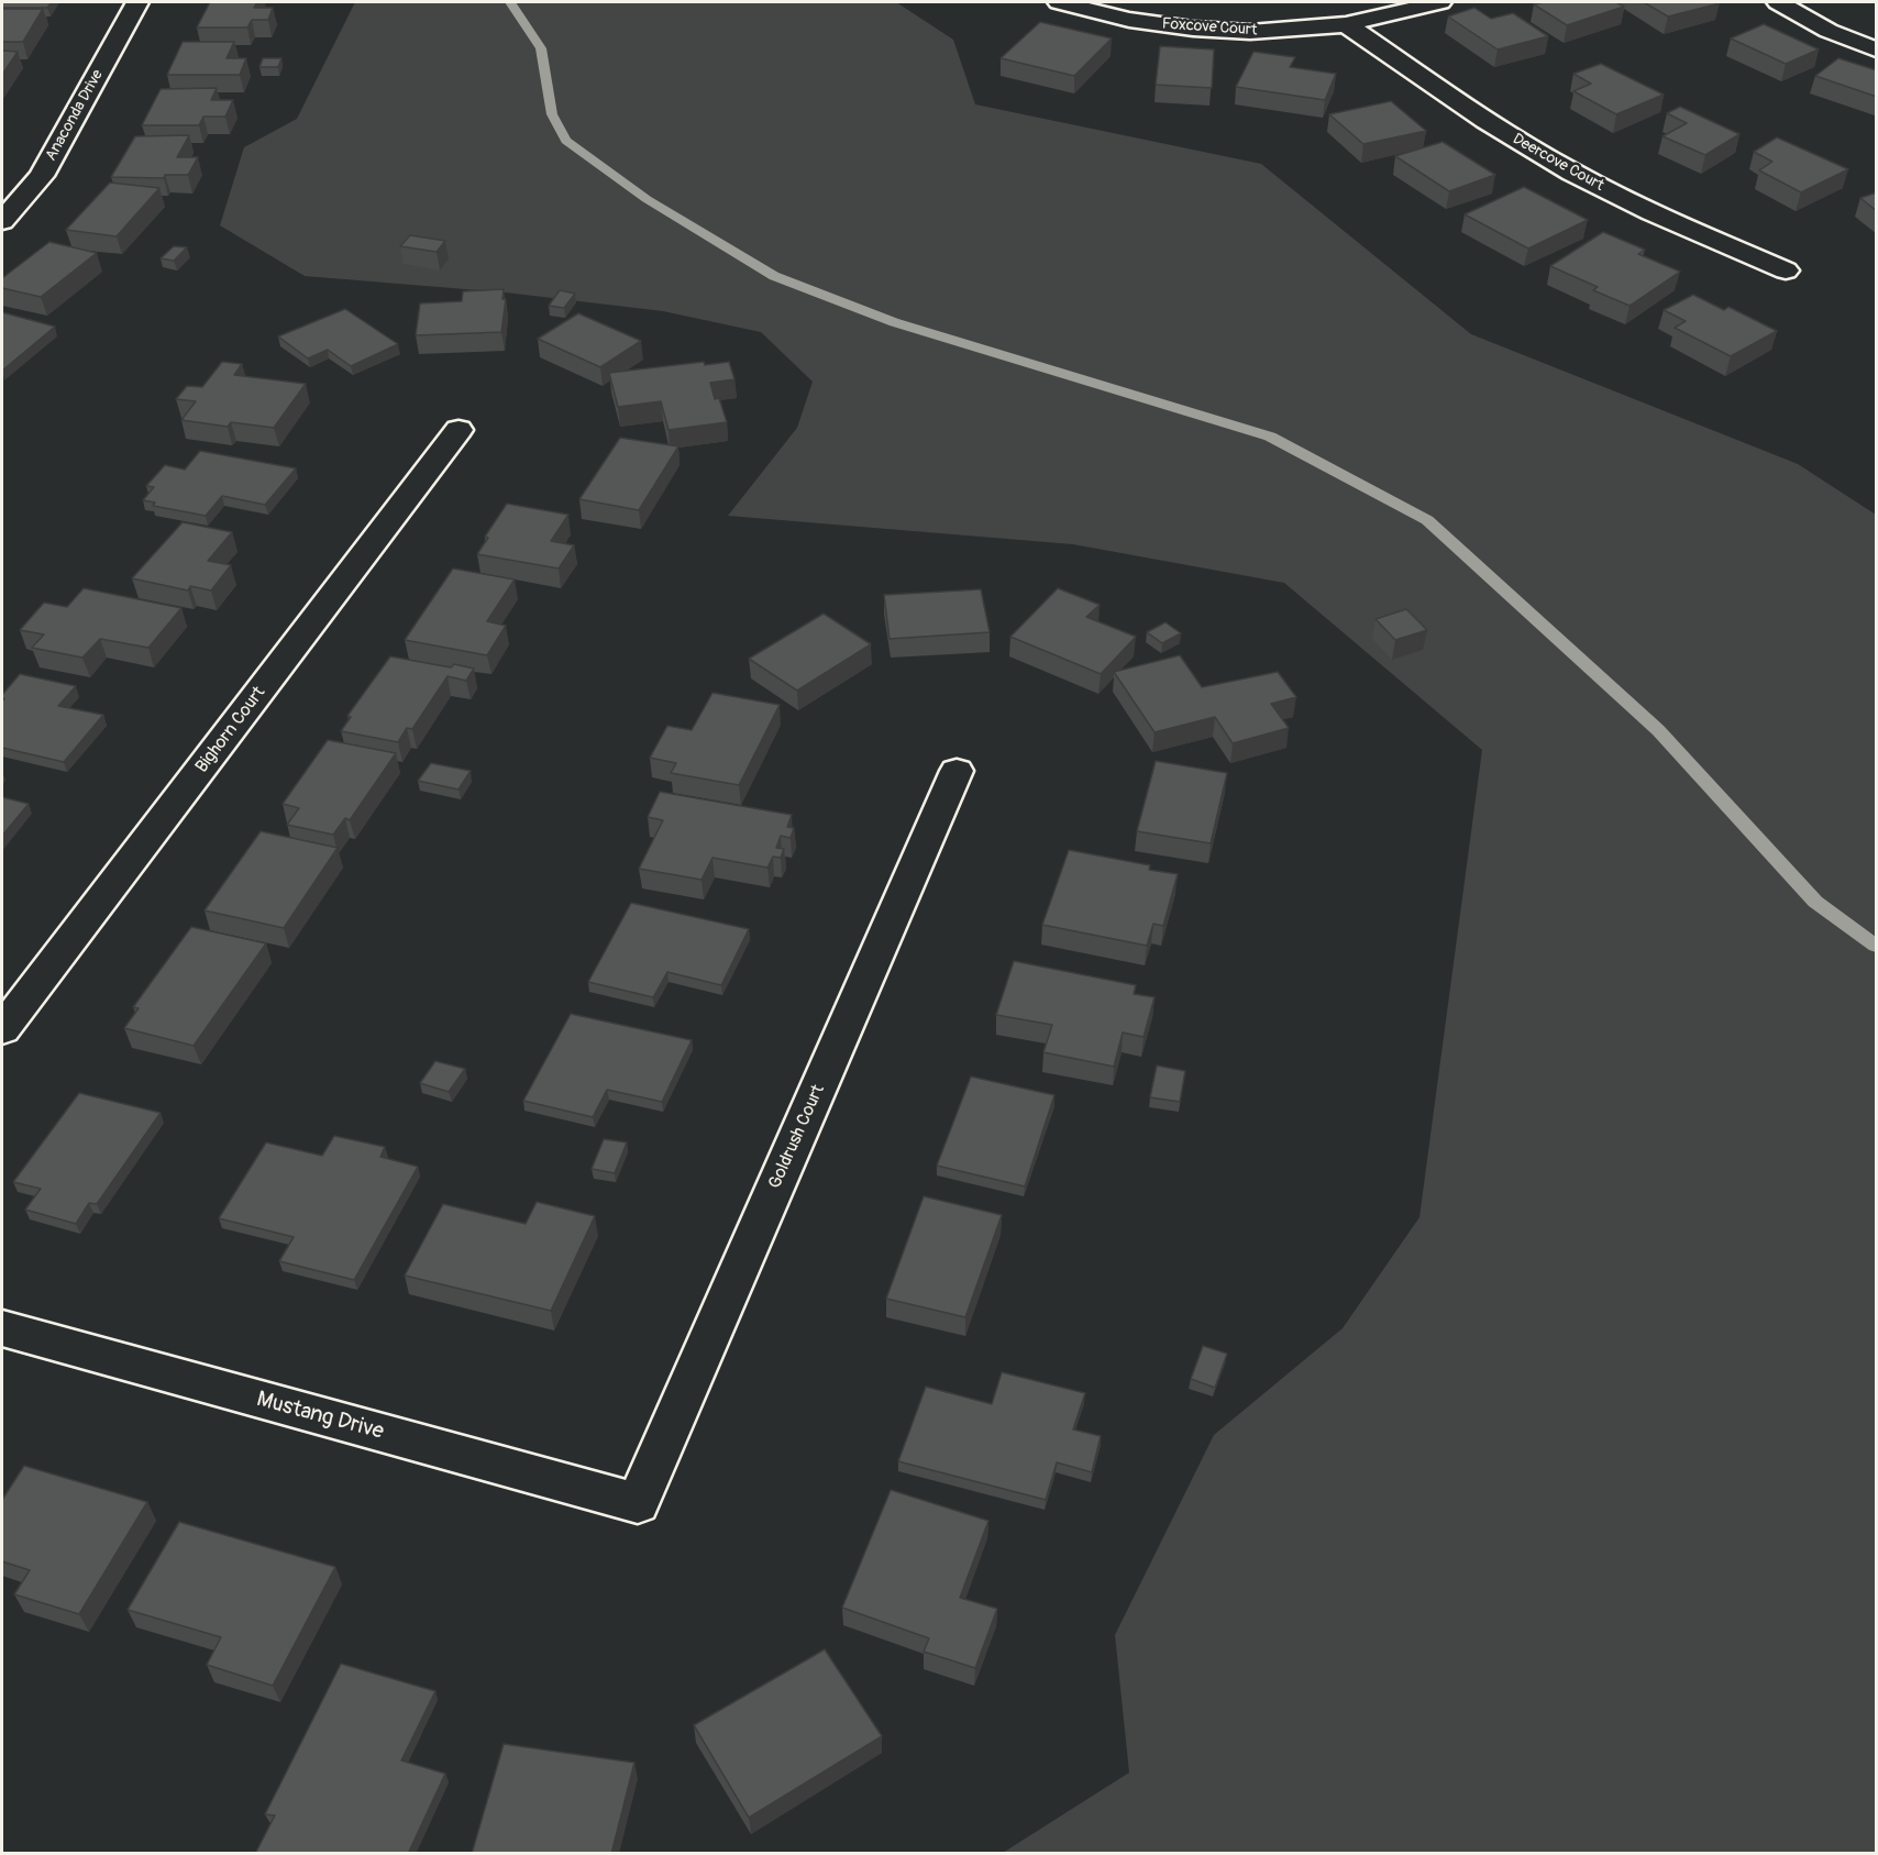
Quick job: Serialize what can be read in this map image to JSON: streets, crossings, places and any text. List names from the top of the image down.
{
  "streets": {
    "street": [
      "Foxcove Court",
      "Anaconda Drive",
      "Deercove Court",
      "Bighorn Court",
      "Goldrush Court",
      "Mustang Drive"
    ]
  },
  "crossings": [
    ["Foxcove Court", "Deercove Court"],
    ["Goldrush Court", "Mustang Drive"]
  ]
}
